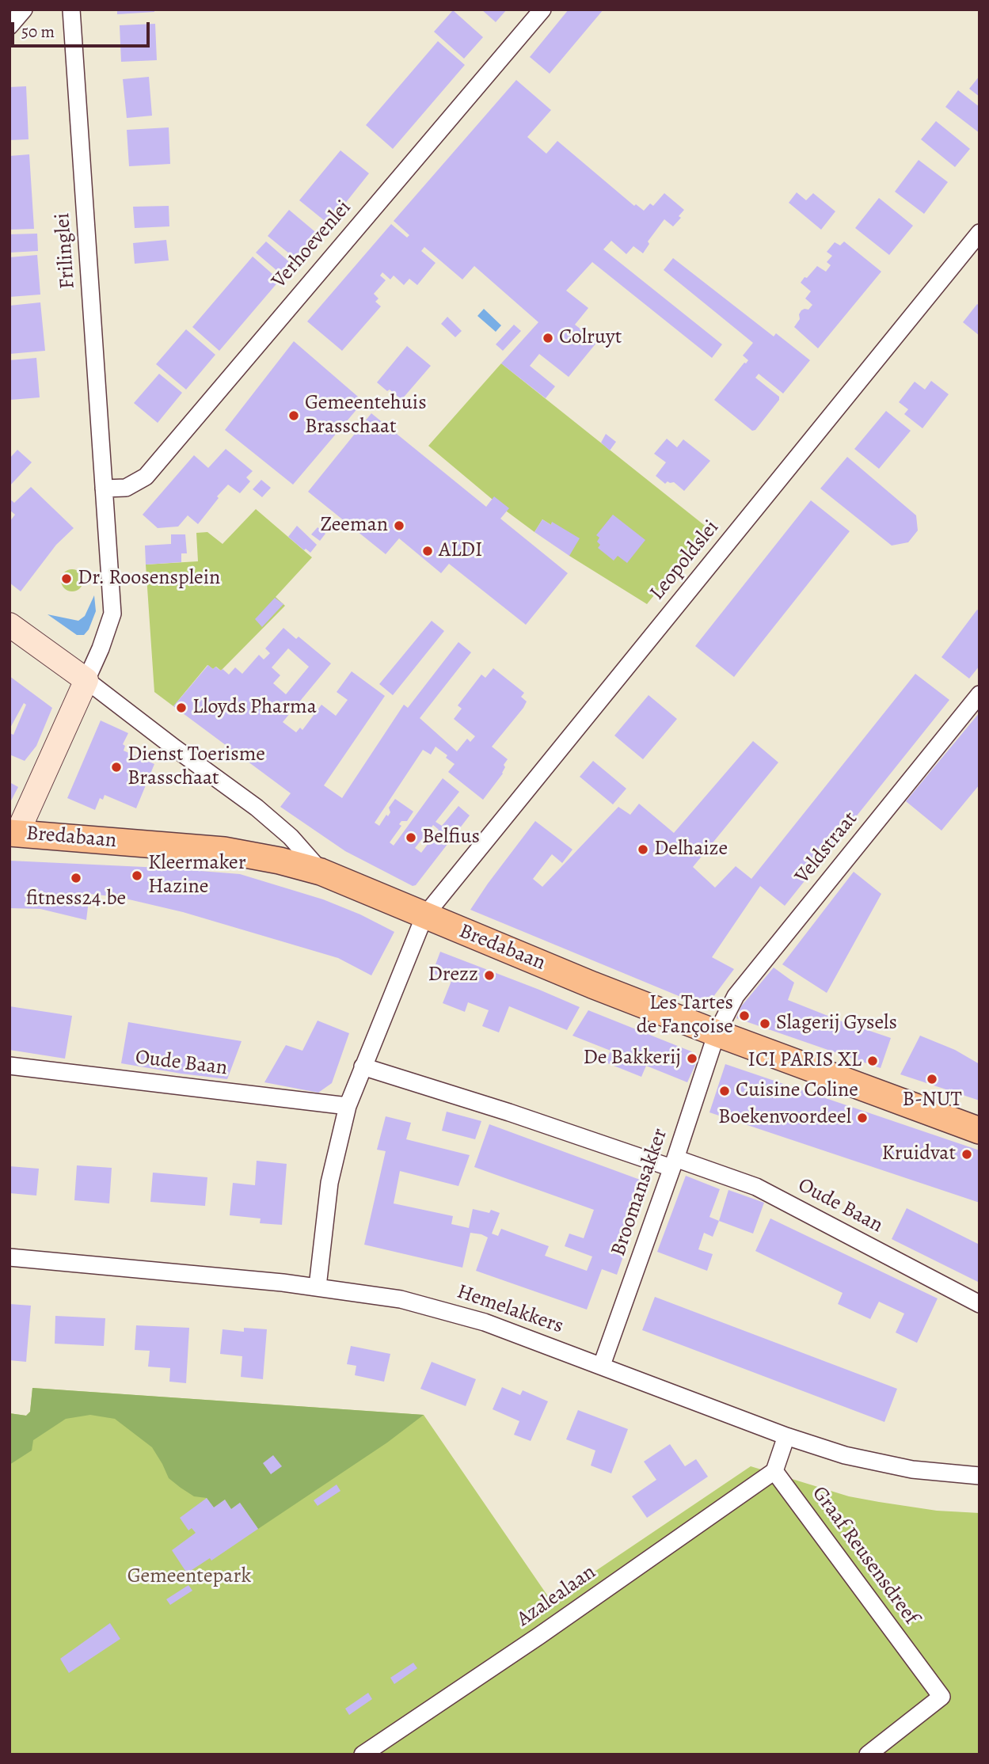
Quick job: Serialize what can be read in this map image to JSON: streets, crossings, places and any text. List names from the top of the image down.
{
  "streets": {
    "main road": ["Bredabaan"],
    "street": [
      "Verhoevenlei",
      "Frilinglei",
      "Leopoldslei",
      "Veldstraat",
      "Oude Baan",
      "Broomansakker",
      "Hemelakkers",
      "Graaf Reusensdreef",
      "Azalealaan"
    ]
  },
  "crossings": [
    ["Verhoevenlei", "Frilinglei"],
    ["Leopoldslei", "Bredabaan"],
    ["Bredabaan", "Veldstraat"],
    ["Bredabaan", "Broomansakker"],
    ["Veldstraat", "Broomansakker"],
    ["Oude Baan", "Broomansakker"],
    ["Broomansakker", "Hemelakkers"],
    ["Graaf Reusensdreef", "Azalealaan"]
  ],
  "parks": ["Gemeentepark"],
  "places": [
    "Colruyt",
    "Gemeentehuis Brasschaat",
    "Zeeman",
    "ALDI",
    "Dr. Roosensplein",
    "Lloyds Pharma",
    "Dienst Toerisme Brasschaat",
    "Belfius",
    "Delhaize",
    "Kleermaker Hazine",
    "fitness24.be",
    "Drezz",
    "Les Tartes de Fançoise",
    "Slagerij Gysels",
    "De Bakkerij",
    "ICI PARIS XL",
    "B-NUT",
    "Cuisine Coline",
    "Boekenvoordeel",
    "Kruidvat"
  ],
  "scale_bar": "50 m"
}
